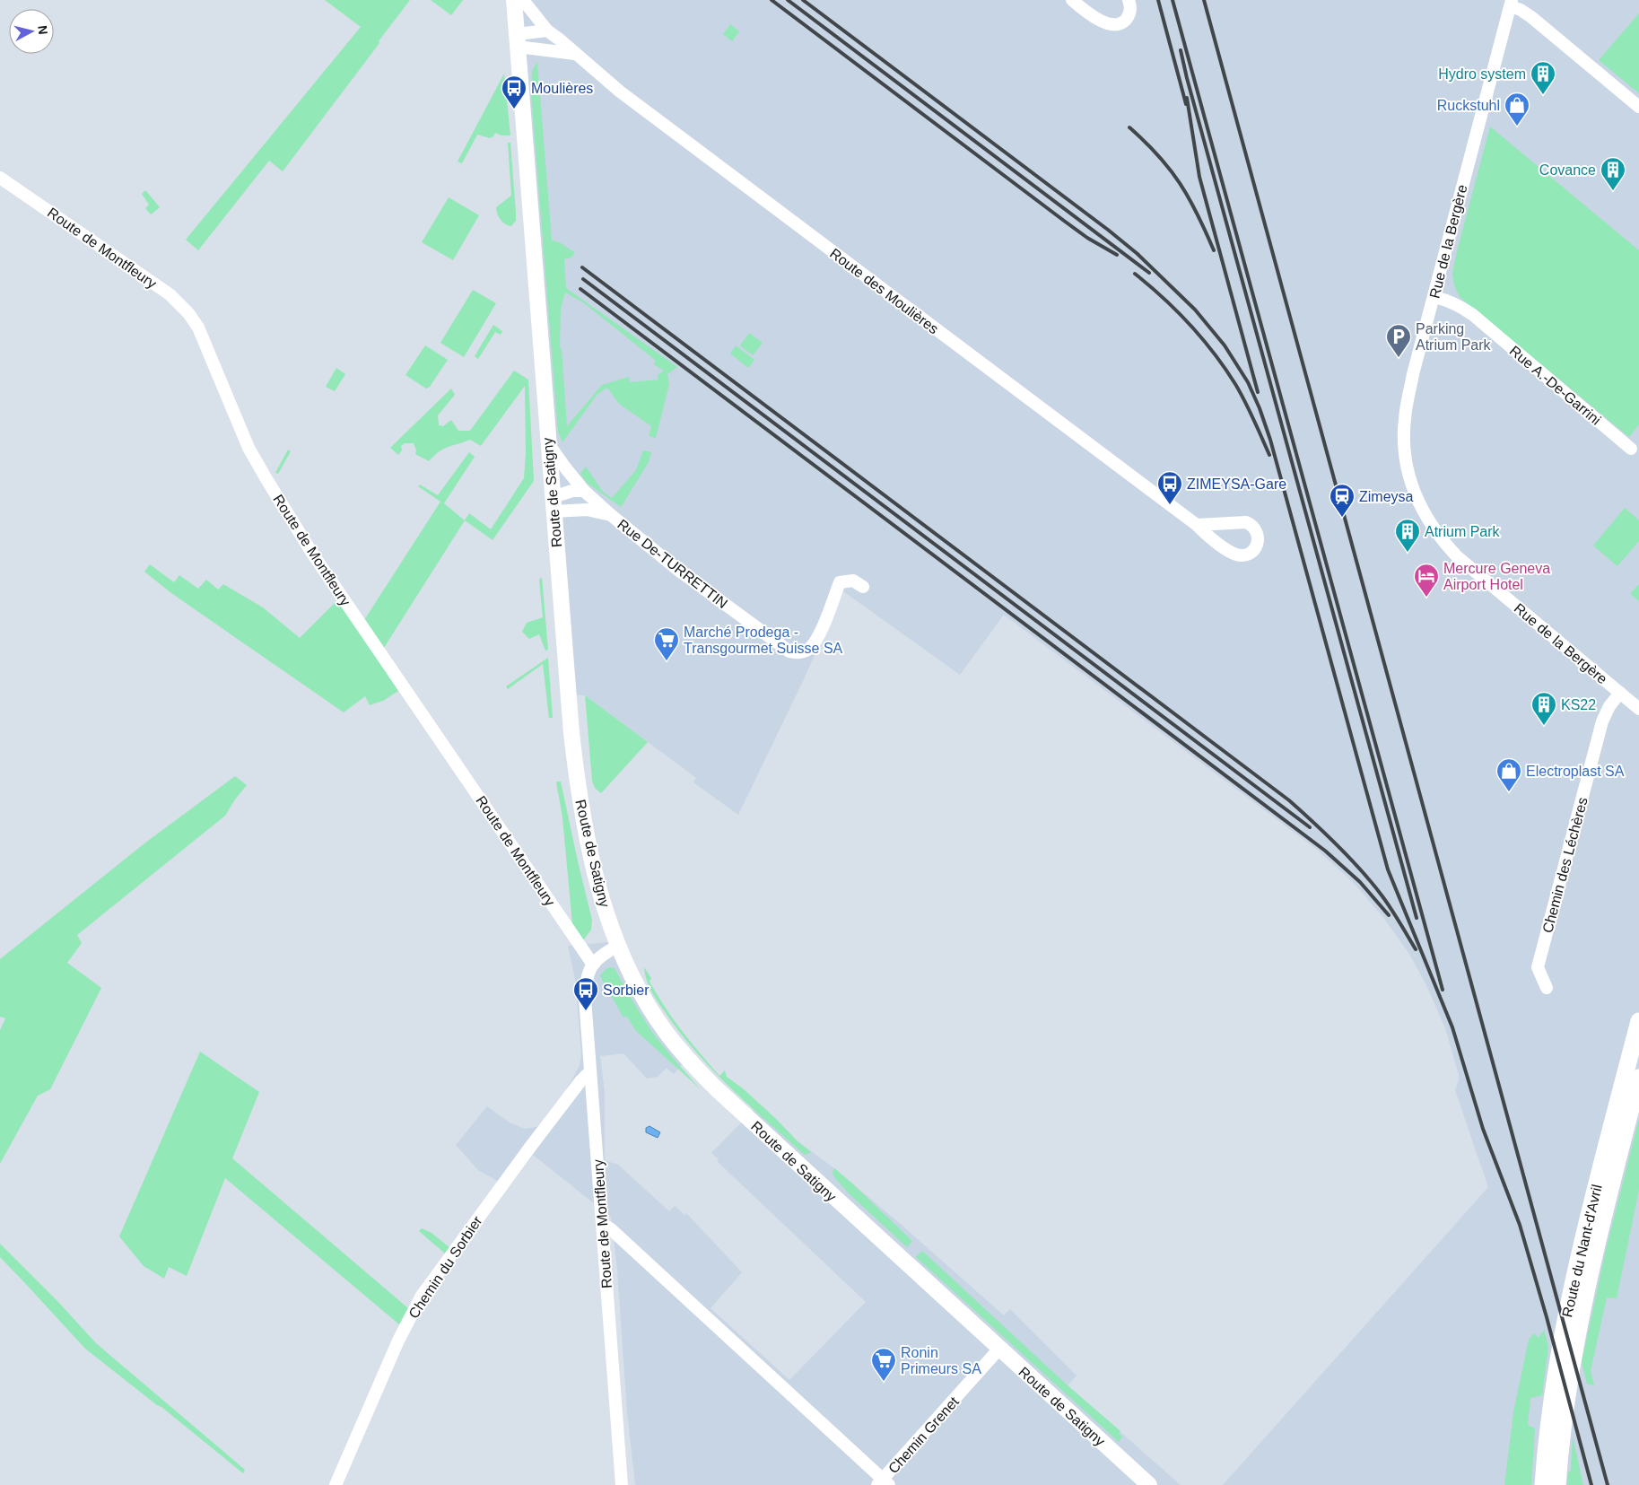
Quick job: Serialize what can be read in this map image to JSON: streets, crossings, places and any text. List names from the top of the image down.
{
  "streets": {
    "main road": ["Route du Nant-d'Avril"],
    "street": [
      "Rue de la Bergère",
      "Route de Montfleury",
      "Route des Moulières",
      "Rue A.-De-Garrini",
      "Route de Satigny",
      "Rue De-TURRETTIN",
      "Chemin des Léchères",
      "Chemin du Sorbier",
      "Chemin Grenet"
    ]
  },
  "crossings": [
    ["Rue de la Bergère", "Rue A.-De-Garrini"],
    ["Rue de la Bergère", "Chemin des Léchères"],
    ["Route de Montfleury", "Chemin du Sorbier"],
    ["Route de Satigny", "Rue De-TURRETTIN"],
    ["Route de Satigny", "Chemin Grenet"]
  ],
  "places": {
    "building": [
      "Hydro system",
      "Covance",
      "Atrium Park",
      "KS22"
    ],
    "bus stop": ["Moulières", "ZIMEYSA-Gare", "Sorbier"],
    "shop": ["Ruckstuhl", "Electroplast SA"],
    "parking": ["Parking Atrium Park"],
    "station": ["Zimeysa"],
    "hotel": ["Mercure Geneva Airport Hotel"],
    "supermarket": ["Marché Prodega - Transgourmet Suisse SA", "Ronin Primeurs SA"]
  },
  "north": "right"
}
